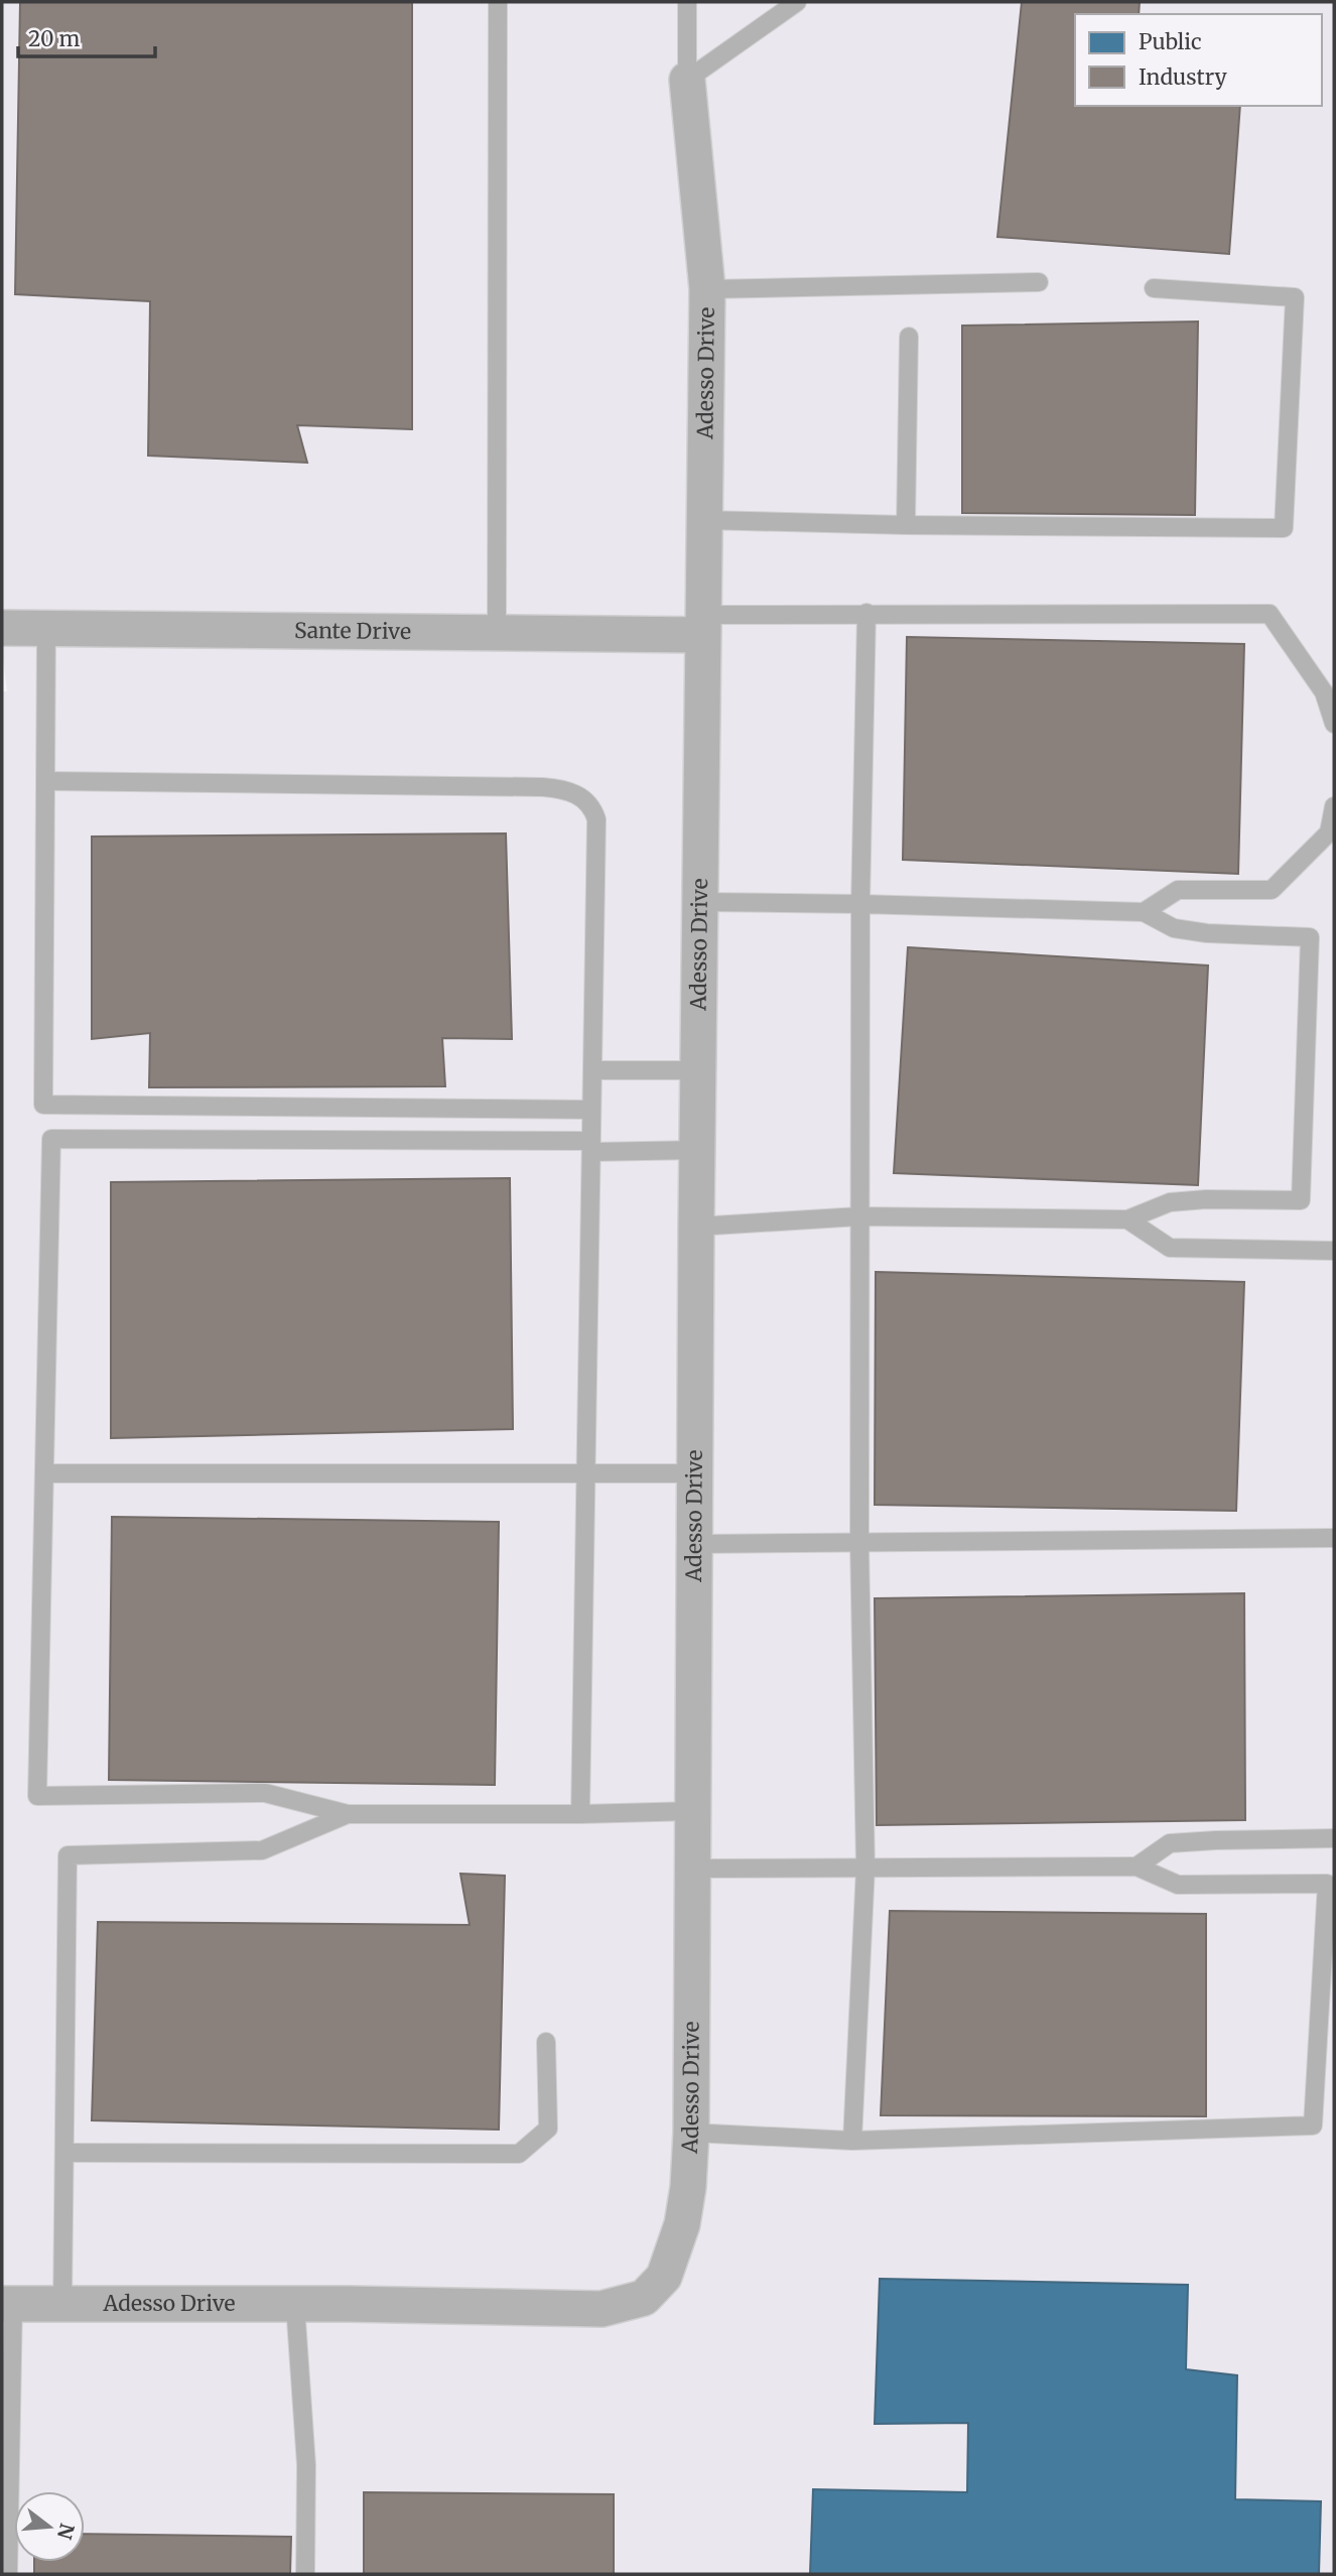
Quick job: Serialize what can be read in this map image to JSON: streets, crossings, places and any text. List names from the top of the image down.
{
  "streets": {
    "street": ["Adesso Drive", "Sante Drive"]
  },
  "crossings": [
    ["Adesso Drive", "Sante Drive"]
  ],
  "legend": ["Public", "Industry"],
  "scale_bar": "20 m",
  "north": "right"
}
